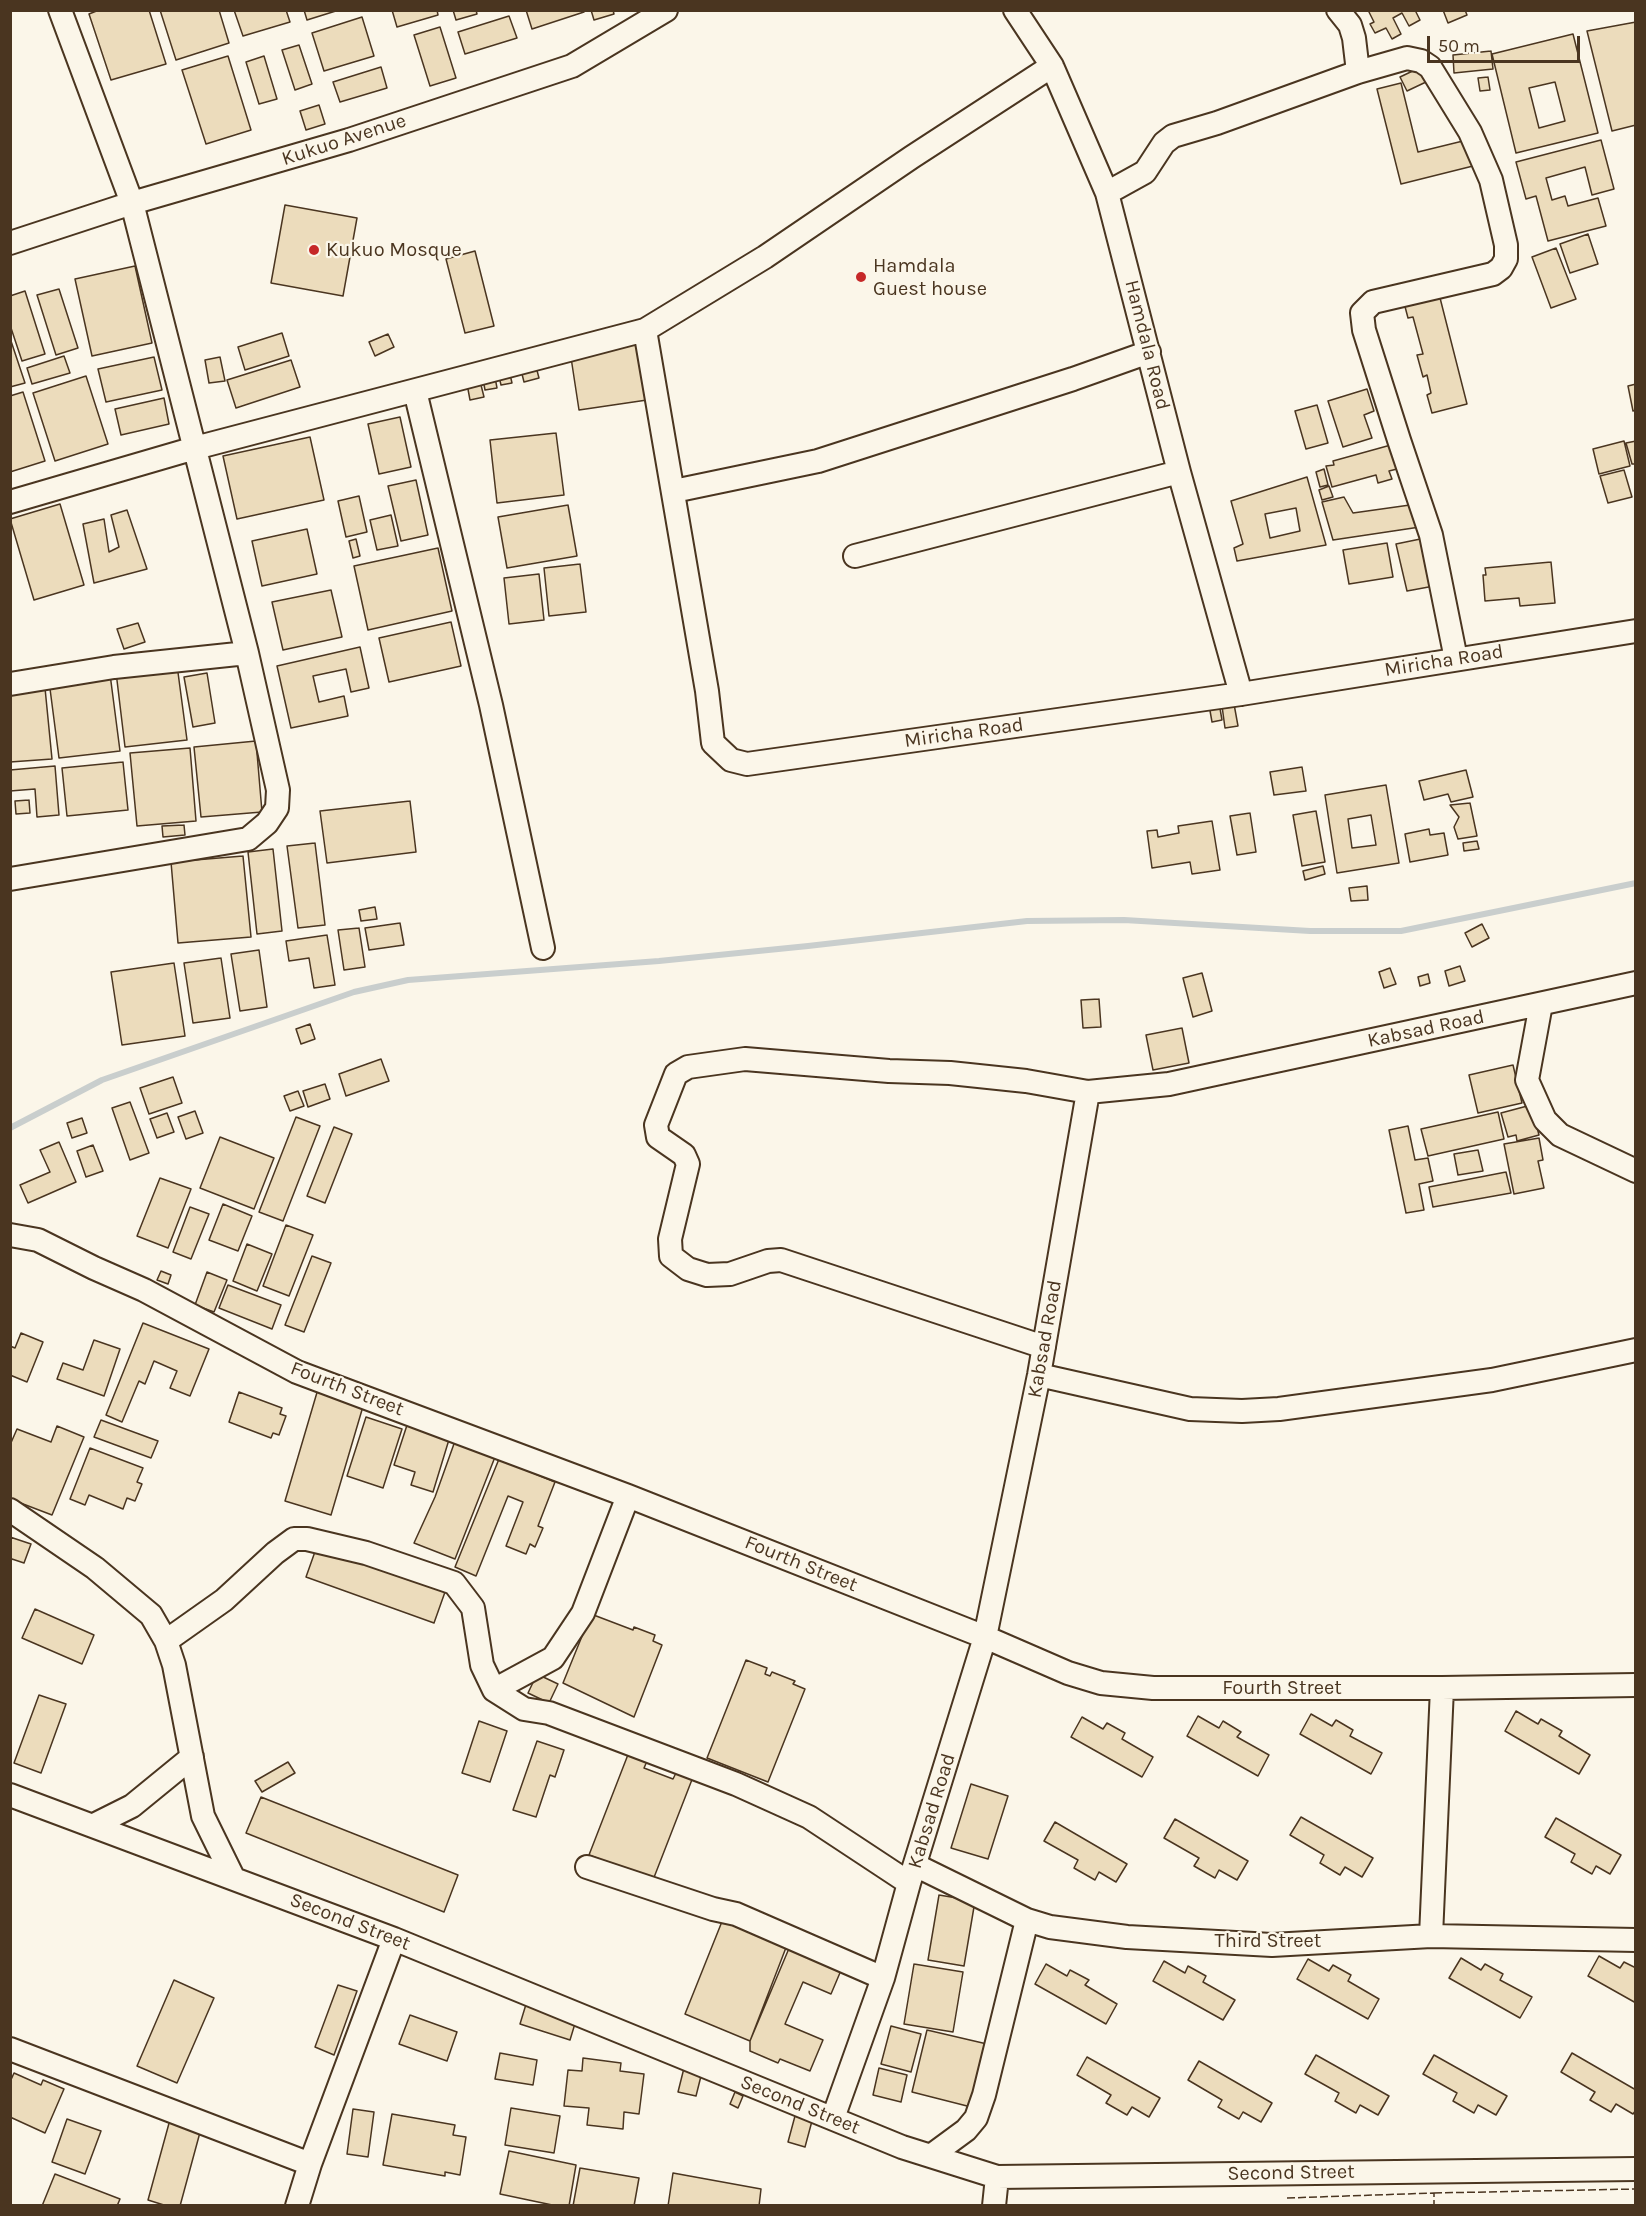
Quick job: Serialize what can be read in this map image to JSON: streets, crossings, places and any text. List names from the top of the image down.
{
  "streets": {
    "street": [
      "Kukuo Avenue",
      "Hamdala Road",
      "Miricha Road",
      "Kabsad Road",
      "Fourth Street",
      "Second Street",
      "Third Street"
    ]
  },
  "crossings": [
    ["Hamdala Road", "Miricha Road"],
    ["Kabsad Road", "Fourth Street"],
    ["Kabsad Road", "Second Street"],
    ["Kabsad Road", "Third Street"]
  ],
  "places": ["Kukuo Mosque", "Hamdala Guest house"],
  "scale_bar": "50 m"
}
